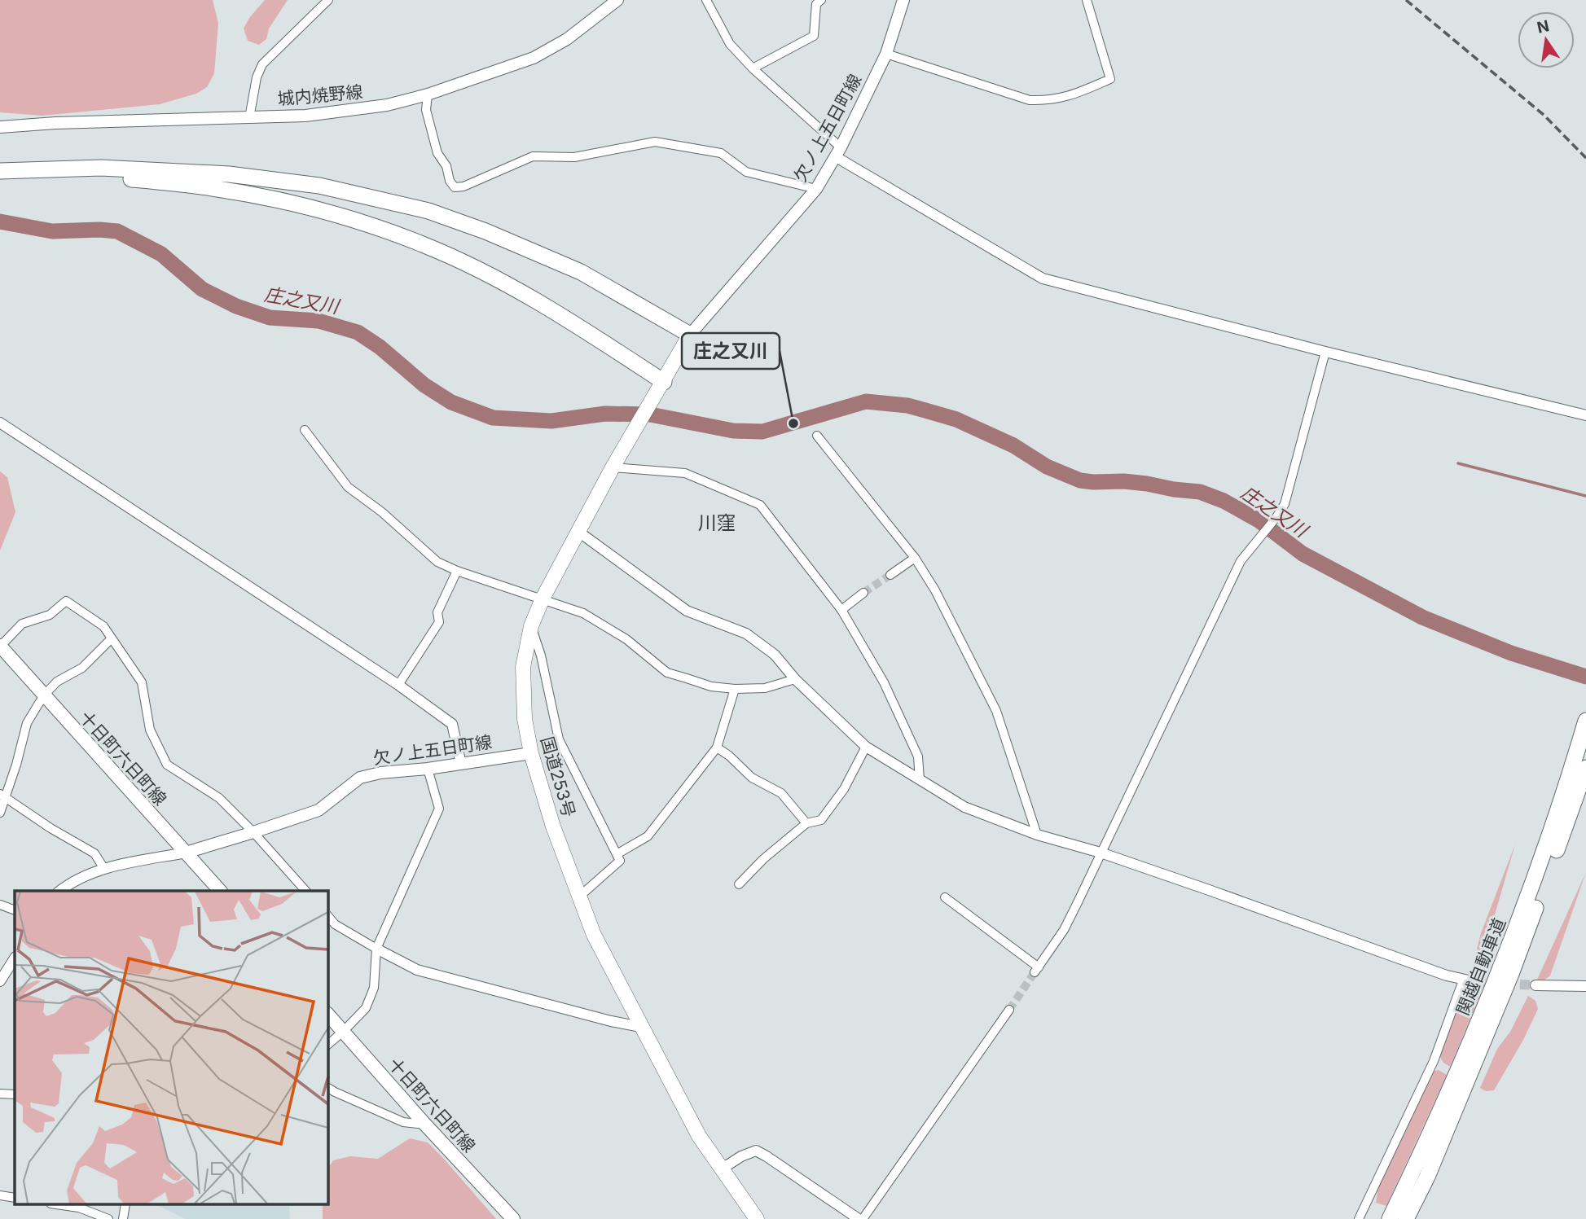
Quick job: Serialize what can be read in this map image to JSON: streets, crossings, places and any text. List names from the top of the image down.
{
  "streets": {
    "highway": ["国道253号", "関越自動車道"],
    "main road": ["城内焼野線", "欠ノ上五日町線", "十日町六日町線"]
  },
  "crossings": [
    ["欠ノ上五日町線", "十日町六日町線"],
    ["欠ノ上五日町線", "国道253号"]
  ],
  "districts": ["川窪"],
  "water": ["庄之又川"],
  "places": ["庄之又川"],
  "north": "top"
}
